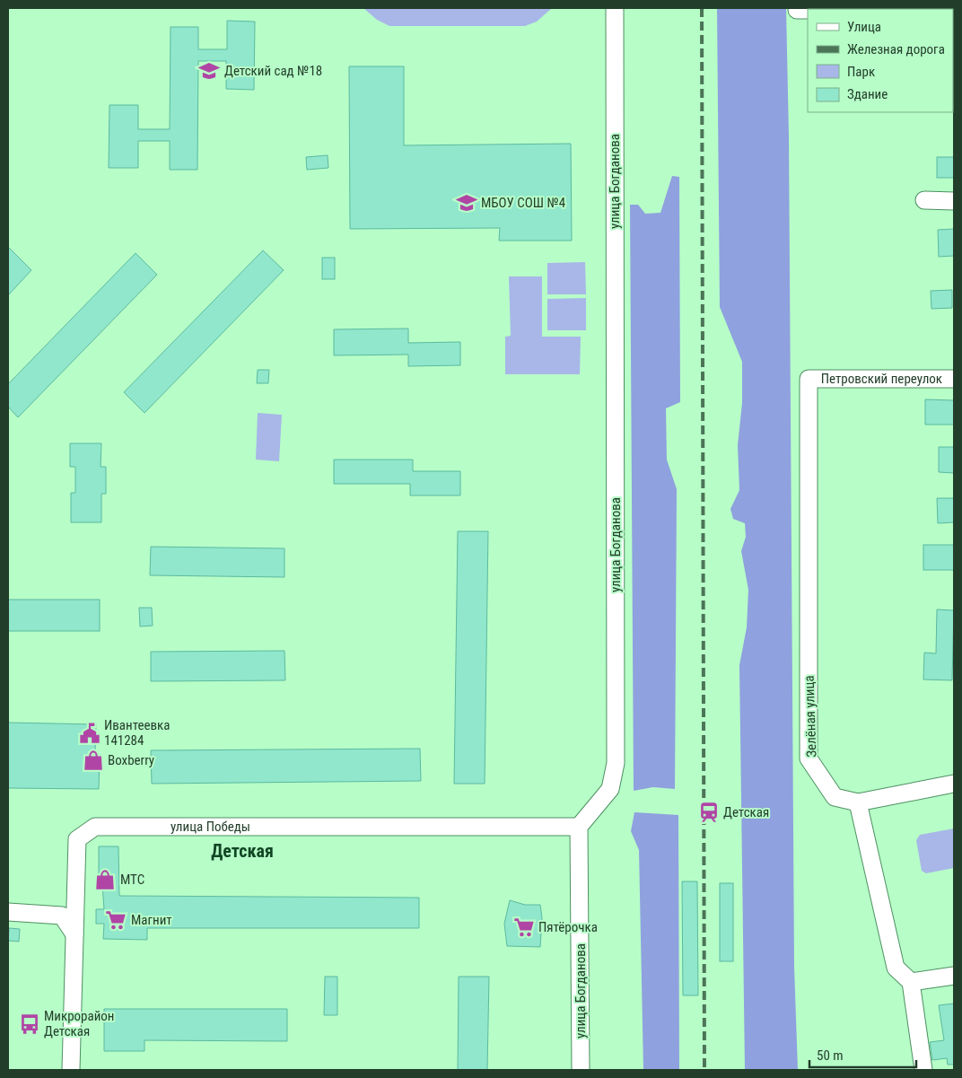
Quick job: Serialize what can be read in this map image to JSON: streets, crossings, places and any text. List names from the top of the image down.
{
  "streets": {
    "street": [
      "улица Богданова",
      "Петровский переулок",
      "Зелёная улица",
      "улица Победы"
    ]
  },
  "crossings": [
    ["улица Богданова", "улица Победы"],
    ["Петровский переулок", "Зелёная улица"]
  ],
  "districts": ["Детская"],
  "places": {
    "school or university": ["Детский сад №18", "МБОУ СОШ №4"],
    "public building": ["Ивантеевка 141284"],
    "shop": ["Boxberry", "МТС"],
    "station": ["Детская"],
    "supermarket": ["Магнит", "Пятёрочка"],
    "bus stop": ["Микрорайон Детская"]
  },
  "legend": [
    "Улица",
    "Железная дорога",
    "Парк",
    "Здание"
  ],
  "scale_bar": "50 m"
}
